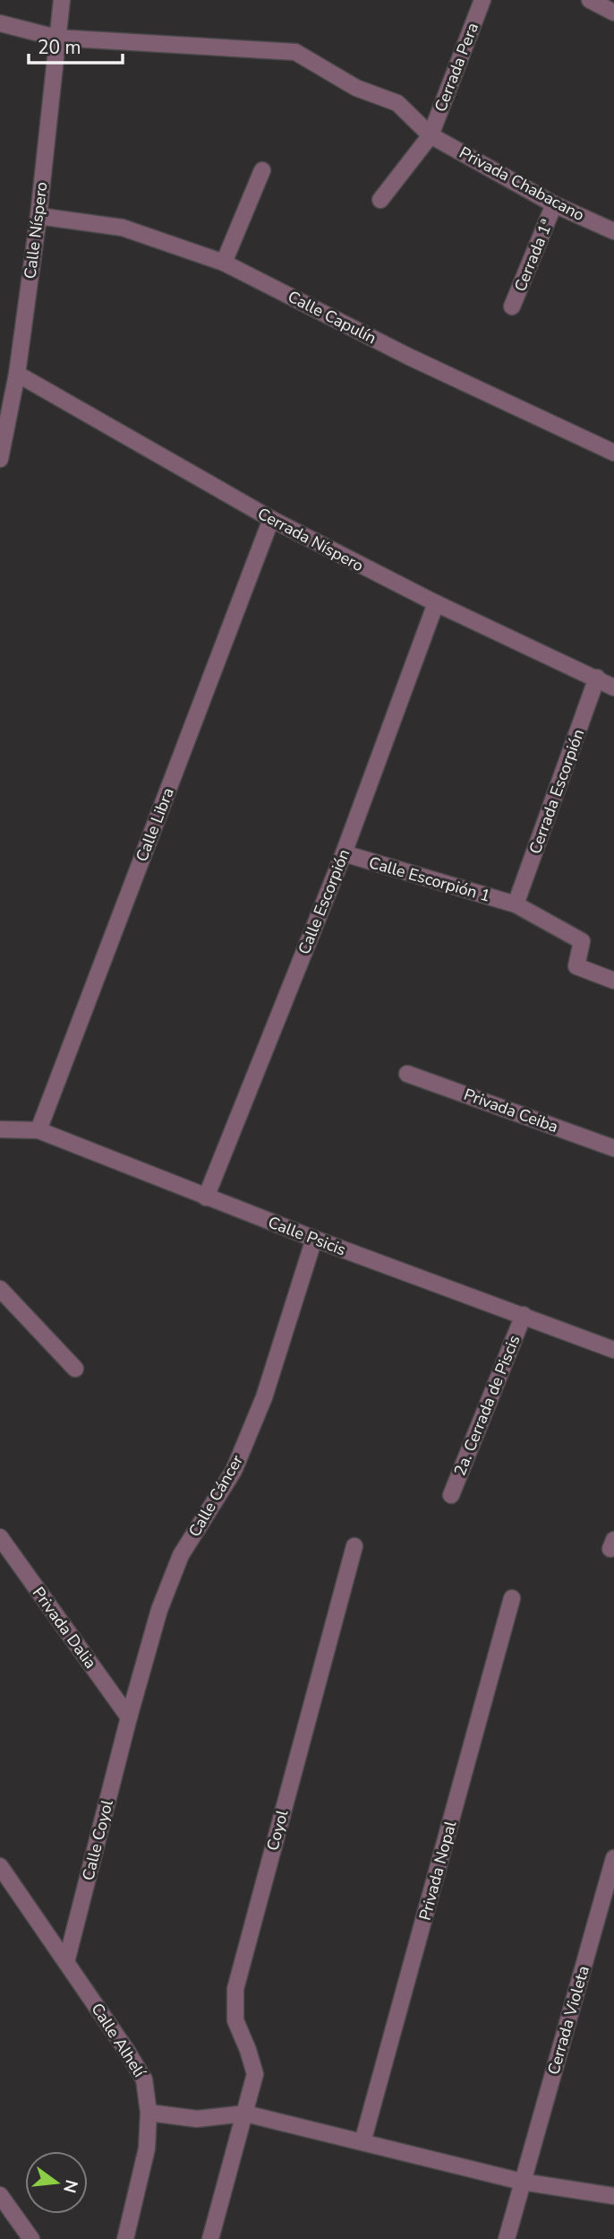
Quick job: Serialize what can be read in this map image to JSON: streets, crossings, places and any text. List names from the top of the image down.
{
  "streets": {
    "street": [
      "Cerrada Pera",
      "Privada Chabacano",
      "Calle Níspero",
      "Cerrada 1ª",
      "Calle Capulín",
      "Cerrada Níspero",
      "Cerrada Escorpión",
      "Calle Libra",
      "Calle Escorpión 1",
      "Calle Escorpión",
      "Privada Ceiba",
      "Calle Psicis",
      "2a. Cerrada de Piscis",
      "Calle Cáncer",
      "Privada Dalia",
      "Coyol",
      "Calle Coyol",
      "Privada Nopal",
      "Cerrada Violeta",
      "Calle Alhelí"
    ]
  },
  "crossings": [
    ["Cerrada Pera", "Privada Chabacano"],
    ["Privada Chabacano", "Calle Níspero"],
    ["Privada Chabacano", "Cerrada 1ª"],
    ["Calle Níspero", "Calle Capulín"],
    ["Calle Níspero", "Cerrada Níspero"],
    ["Cerrada Níspero", "Cerrada Escorpión"],
    ["Cerrada Níspero", "Calle Libra"],
    ["Cerrada Níspero", "Calle Escorpión"],
    ["Cerrada Escorpión", "Calle Escorpión 1"],
    ["Calle Libra", "Calle Psicis"],
    ["Calle Escorpión 1", "Calle Escorpión"],
    ["Calle Escorpión", "Calle Psicis"],
    ["Calle Psicis", "2a. Cerrada de Piscis"],
    ["Calle Psicis", "Calle Cáncer"],
    ["Calle Cáncer", "Privada Dalia"],
    ["Calle Cáncer", "Calle Coyol"],
    ["Privada Dalia", "Calle Coyol"],
    ["Calle Coyol", "Calle Alhelí"]
  ],
  "scale_bar": "20 m",
  "north": "right"
}
